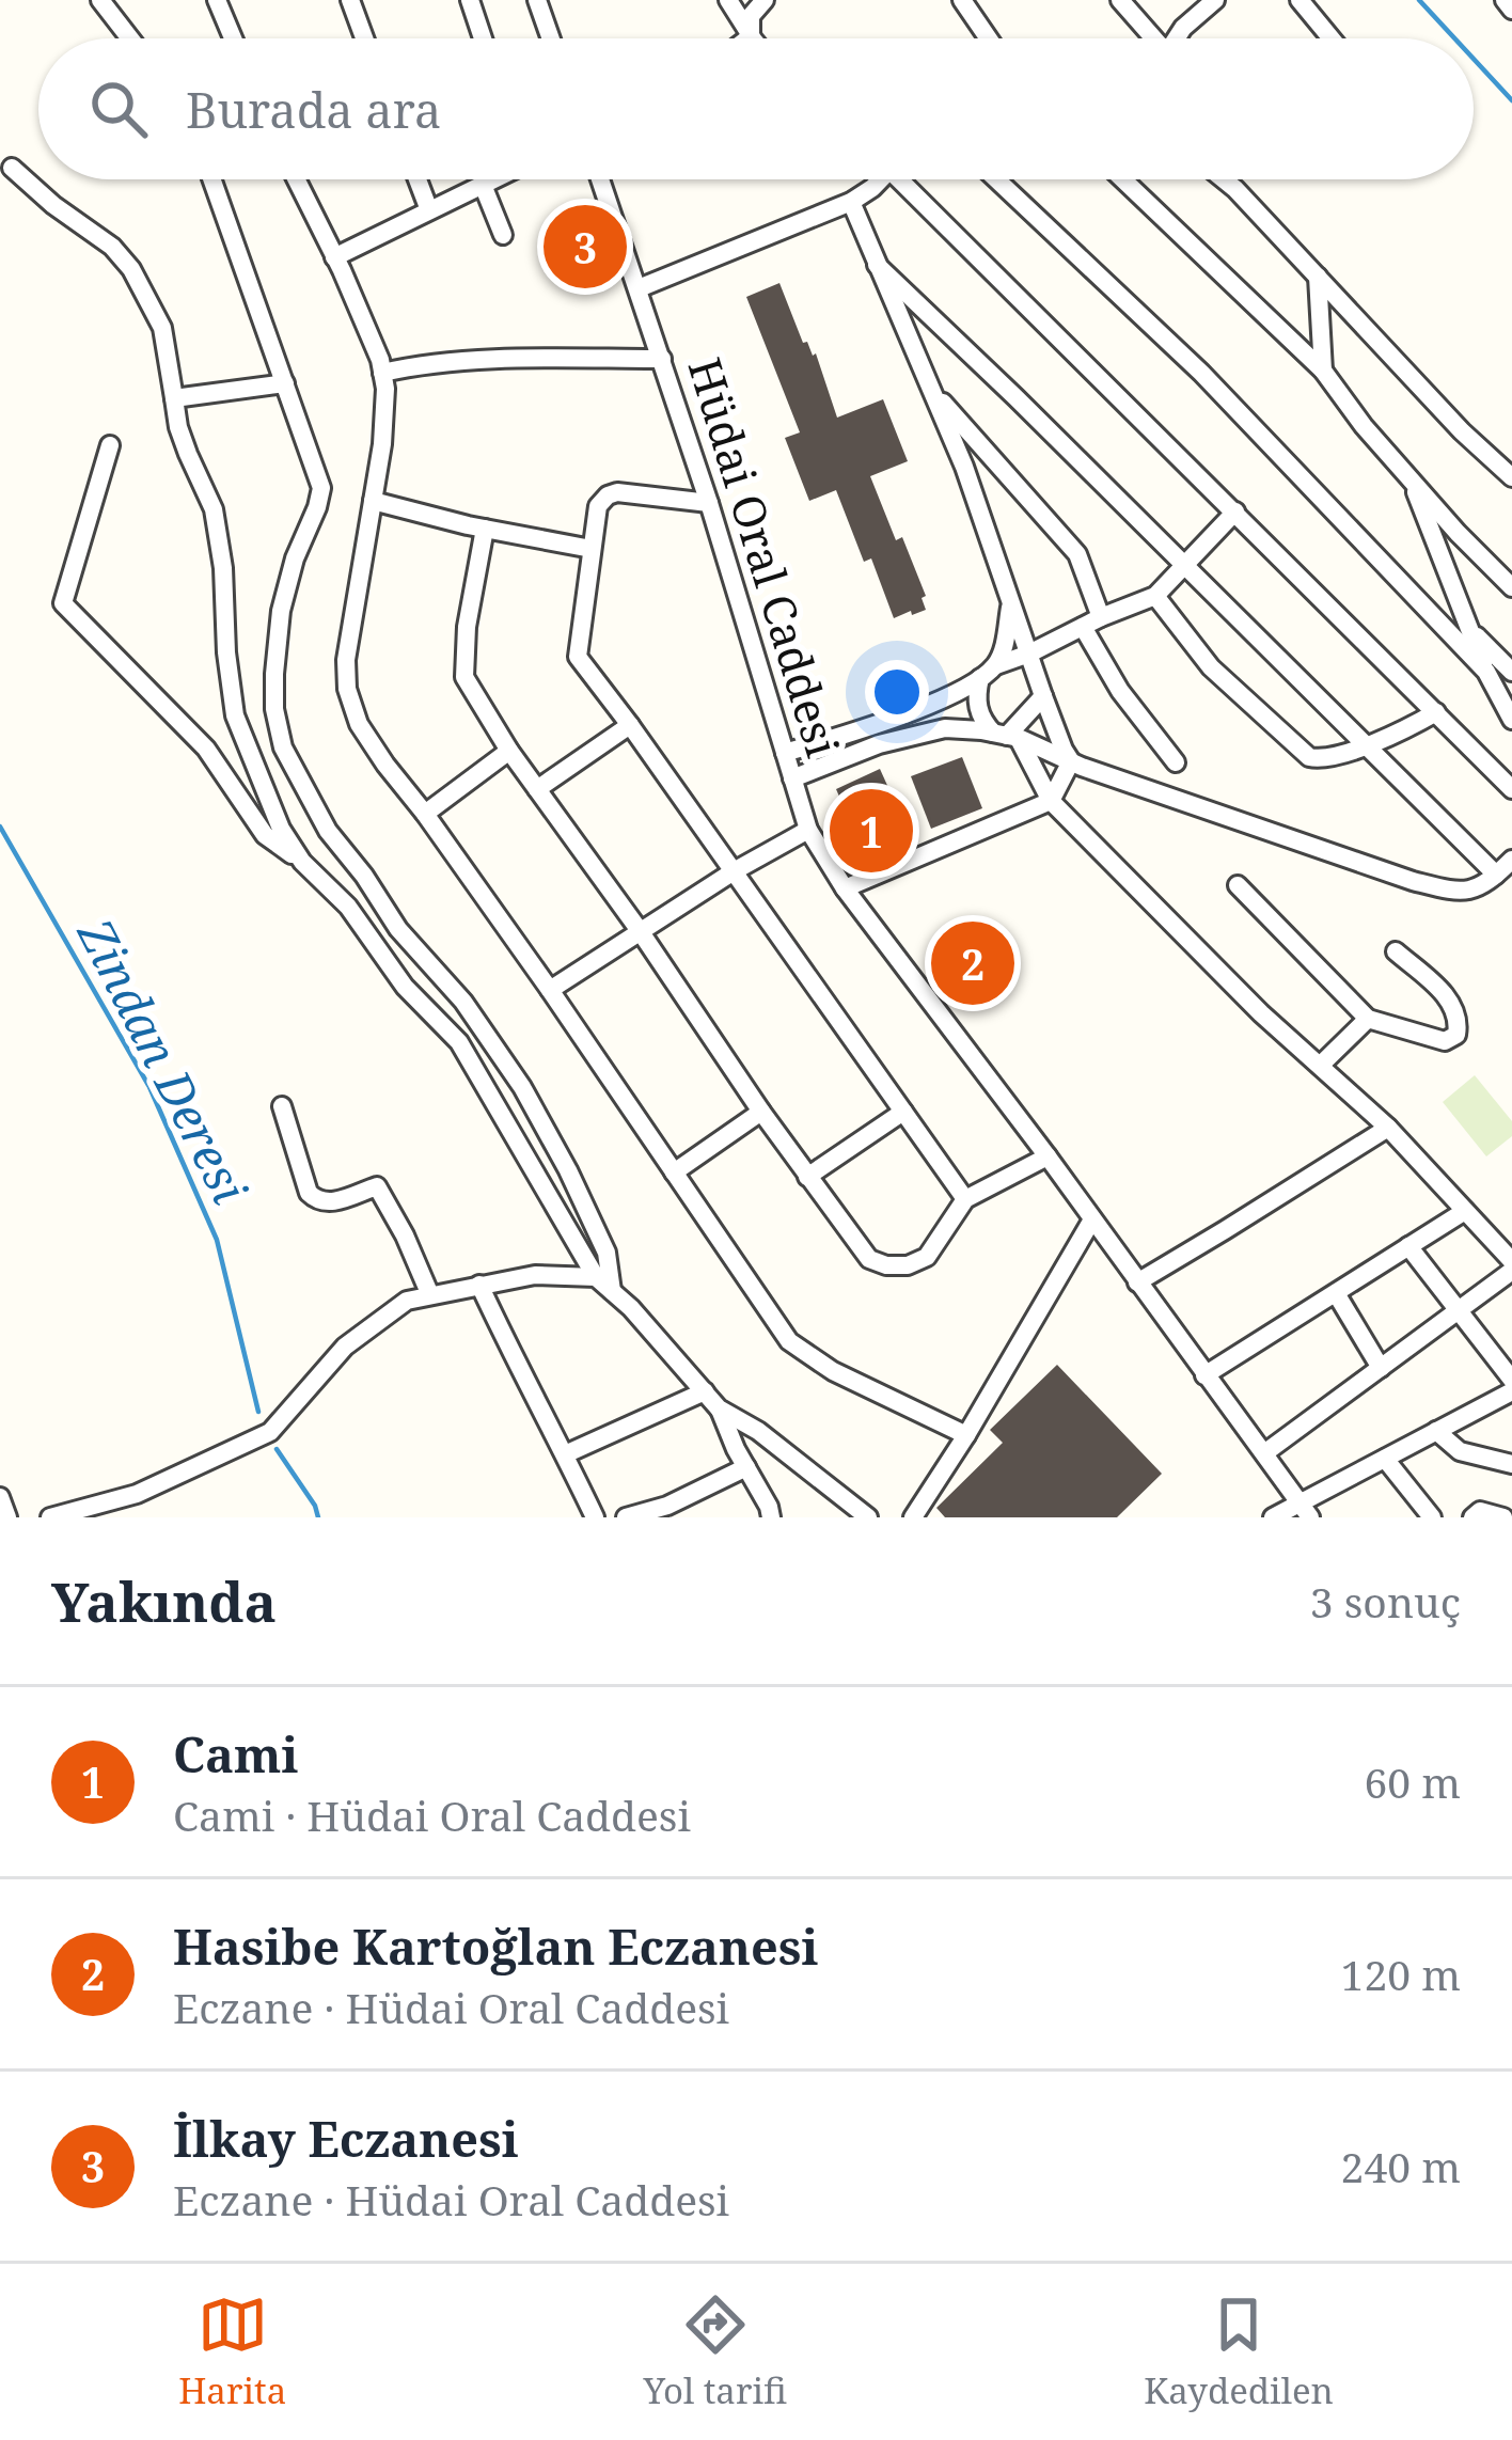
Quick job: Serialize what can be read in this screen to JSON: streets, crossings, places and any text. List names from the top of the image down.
{
  "streets": {
    "street": ["Hüdai Oral Caddesi"]
  },
  "water": ["Zindan Deresi"],
  "page": {
    "search": "Burada ara",
    "pins": ["3", "1", "2"],
    "heading": ["Yakında", "3 sonuç"],
    "list": [
      {
        "mark": "1",
        "name": "Cami",
        "note": "Cami · Hüdai Oral Caddesi",
        "value": "60 m"
      },
      {
        "mark": "2",
        "name": "Hasibe Kartoğlan Eczanesi",
        "note": "Eczane · Hüdai Oral Caddesi",
        "value": "120 m"
      },
      {
        "mark": "3",
        "name": "İlkay Eczanesi",
        "note": "Eczane · Hüdai Oral Caddesi",
        "value": "240 m"
      }
    ],
    "nav": ["Harita", "Yol tarifi", "Kaydedilen"]
  }
}
